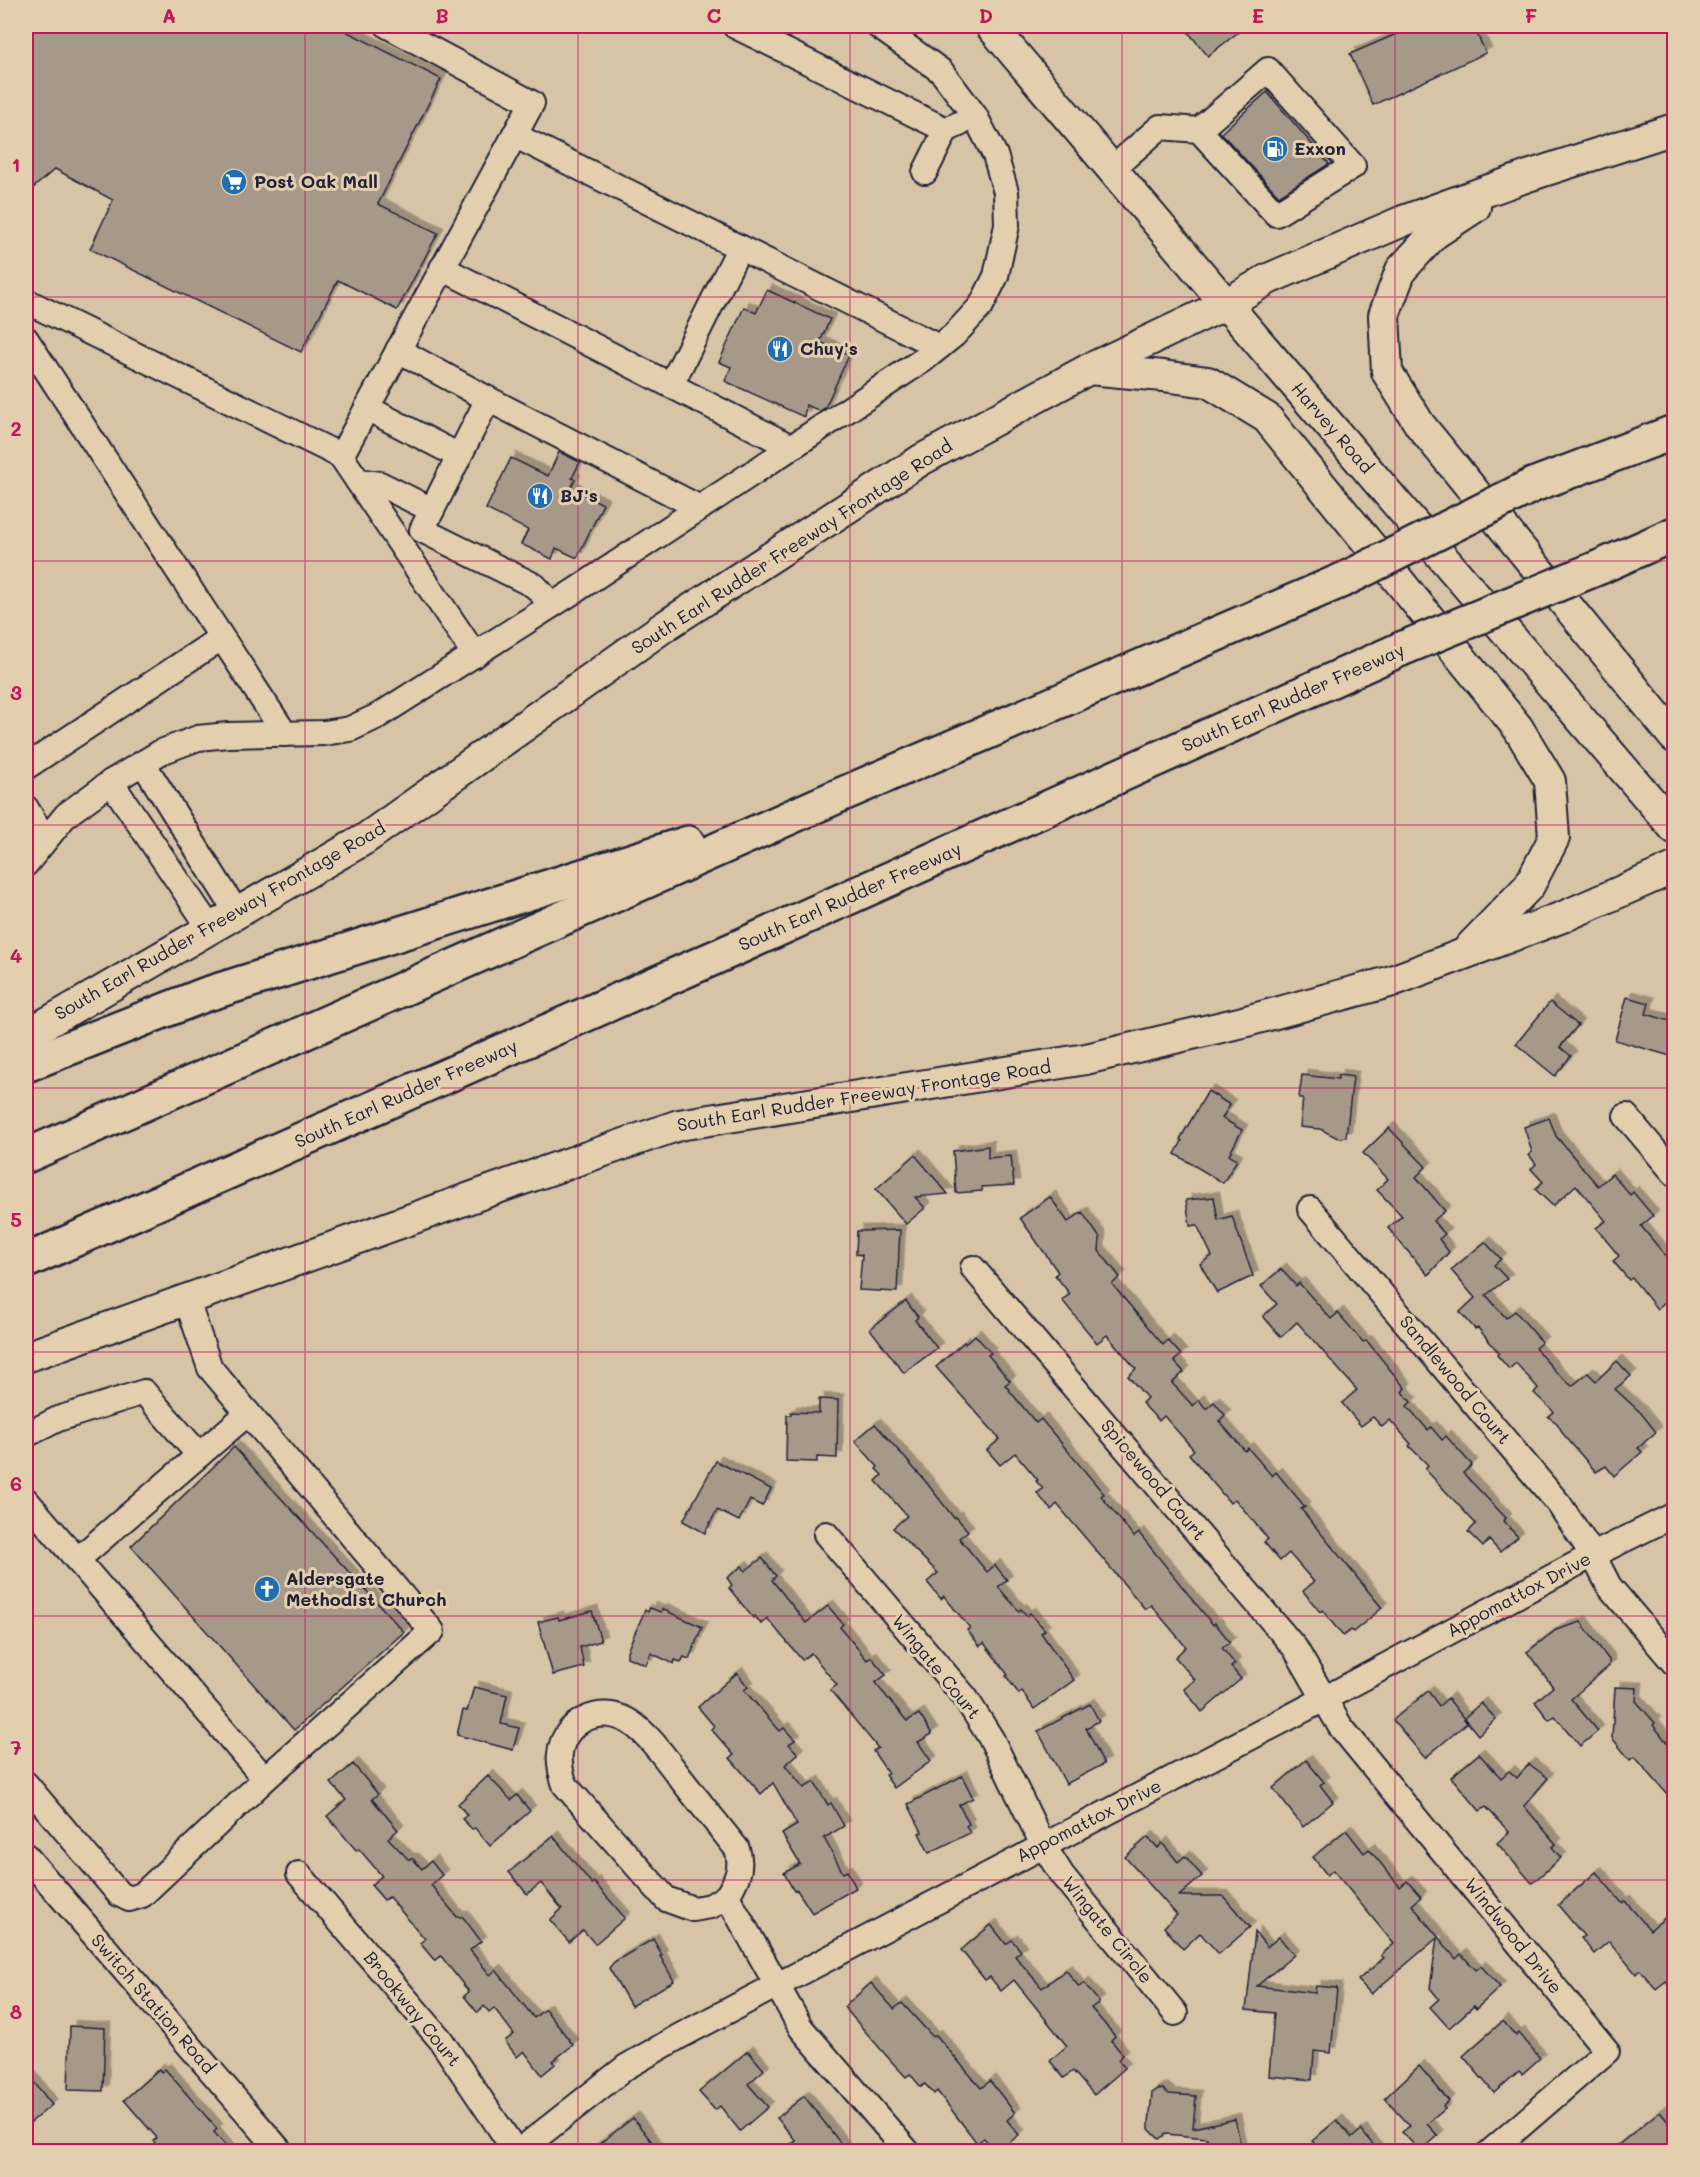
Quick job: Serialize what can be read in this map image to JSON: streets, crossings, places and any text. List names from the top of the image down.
{
  "streets": {
    "highway": ["South Earl Rudder Freeway"],
    "main road": ["Harvey Road", "South Earl Rudder Freeway Frontage Road"],
    "street": [
      "Sandlewood Court",
      "Spicewood Court",
      "Appomattox Drive",
      "Wingate Court",
      "Wingate Circle",
      "Windwood Drive",
      "Switch Station Road",
      "Brookway Court"
    ]
  },
  "crossings": [
    ["Harvey Road", "South Earl Rudder Freeway Frontage Road"],
    ["Sandlewood Court", "Appomattox Drive"],
    ["Spicewood Court", "Appomattox Drive"],
    ["Spicewood Court", "Windwood Drive"],
    ["Appomattox Drive", "Wingate Court"],
    ["Appomattox Drive", "Wingate Circle"],
    ["Appomattox Drive", "Windwood Drive"],
    ["Appomattox Drive", "Brookway Court"],
    ["Wingate Court", "Wingate Circle"]
  ],
  "places": {
    "fuel station": ["Exxon"],
    "supermarket": ["Post Oak Mall"],
    "restaurant": ["Chuy's", "BJ's"],
    "church": ["Aldersgate Methodist Church"]
  },
  "grid": {
    "columns": [
      "A",
      "B",
      "C",
      "D",
      "E",
      "F"
    ],
    "rows": [
      "1",
      "2",
      "3",
      "4",
      "5",
      "6",
      "7",
      "8"
    ]
  }
}
